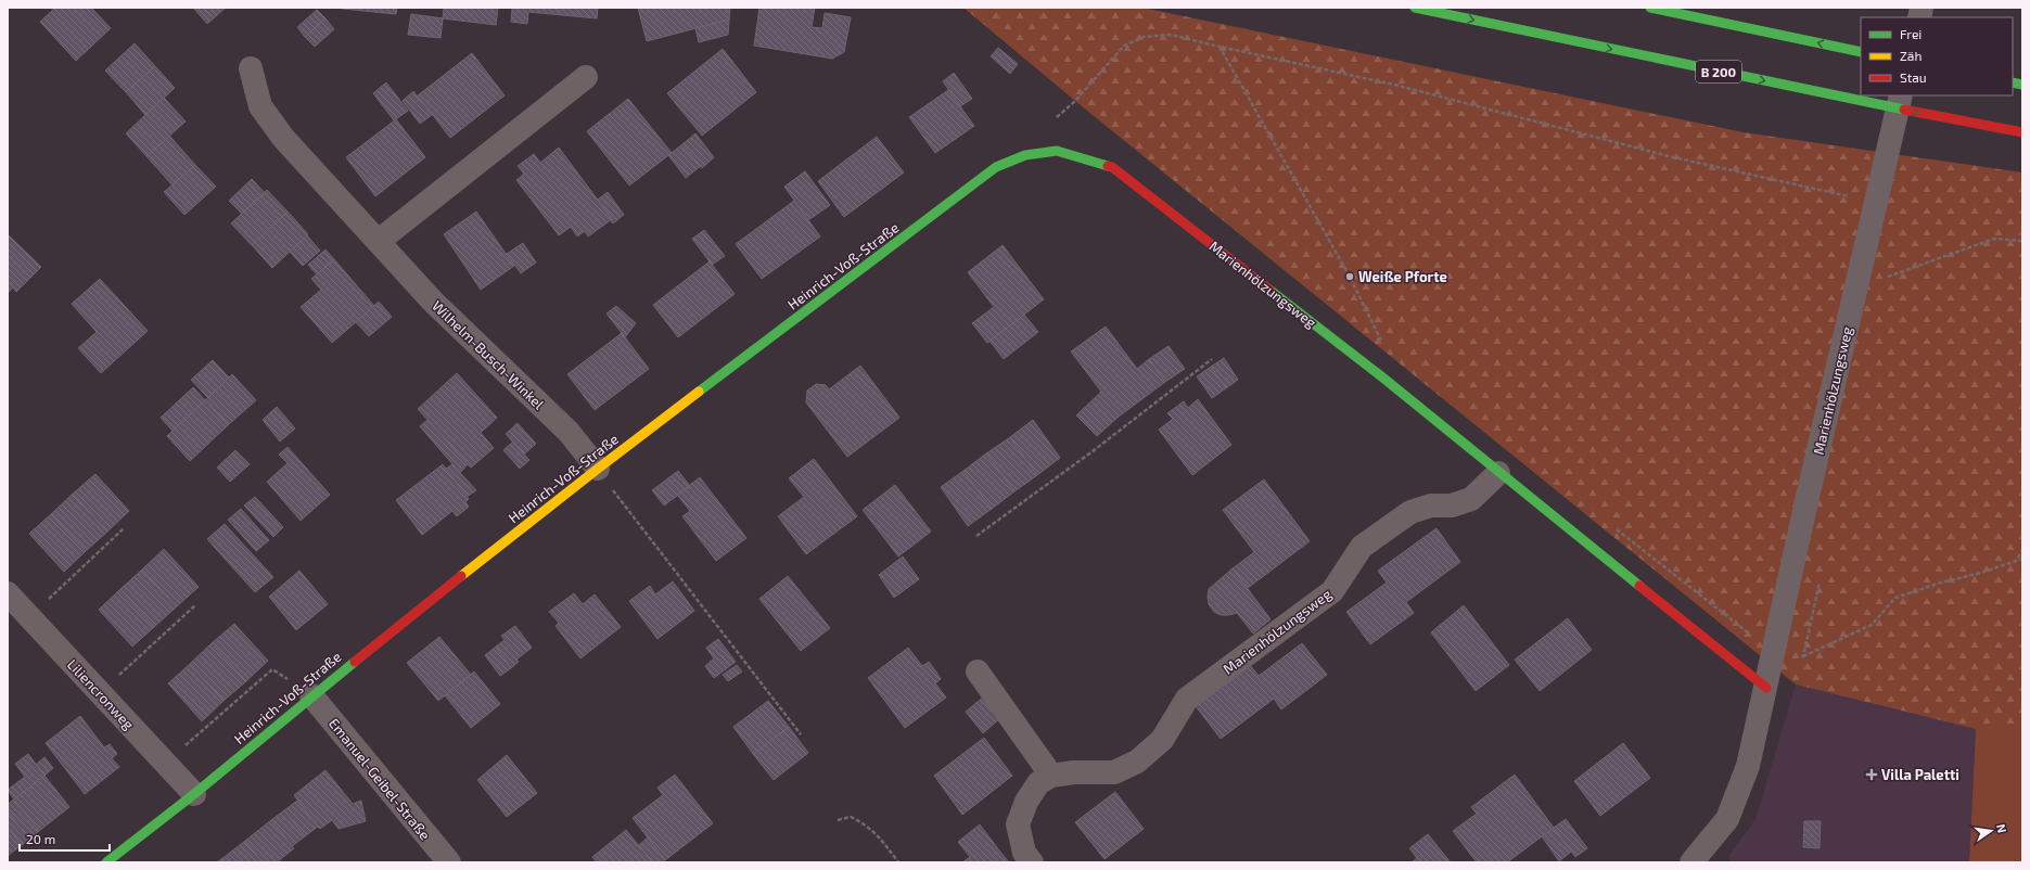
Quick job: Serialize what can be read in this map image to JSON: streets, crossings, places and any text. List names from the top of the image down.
{
  "streets": {
    "main road": ["B 200", "Heinrich-Voß-Straße", "Marienhölzungsweg"],
    "street": ["Wilhelm-Busch-Winkel", "Liliencronweg", "Emanuel-Geibel-Straße"]
  },
  "crossings": [
    ["Heinrich-Voß-Straße", "Marienhölzungsweg"],
    ["Heinrich-Voß-Straße", "Wilhelm-Busch-Winkel"],
    ["Heinrich-Voß-Straße", "Liliencronweg"],
    ["Heinrich-Voß-Straße", "Emanuel-Geibel-Straße"]
  ],
  "places": {
    "other": ["Weiße Pforte"],
    "health": ["Villa Paletti"]
  },
  "legend": ["Frei", "Zäh", "Stau"],
  "scale_bar": "20 m",
  "north": "right"
}
